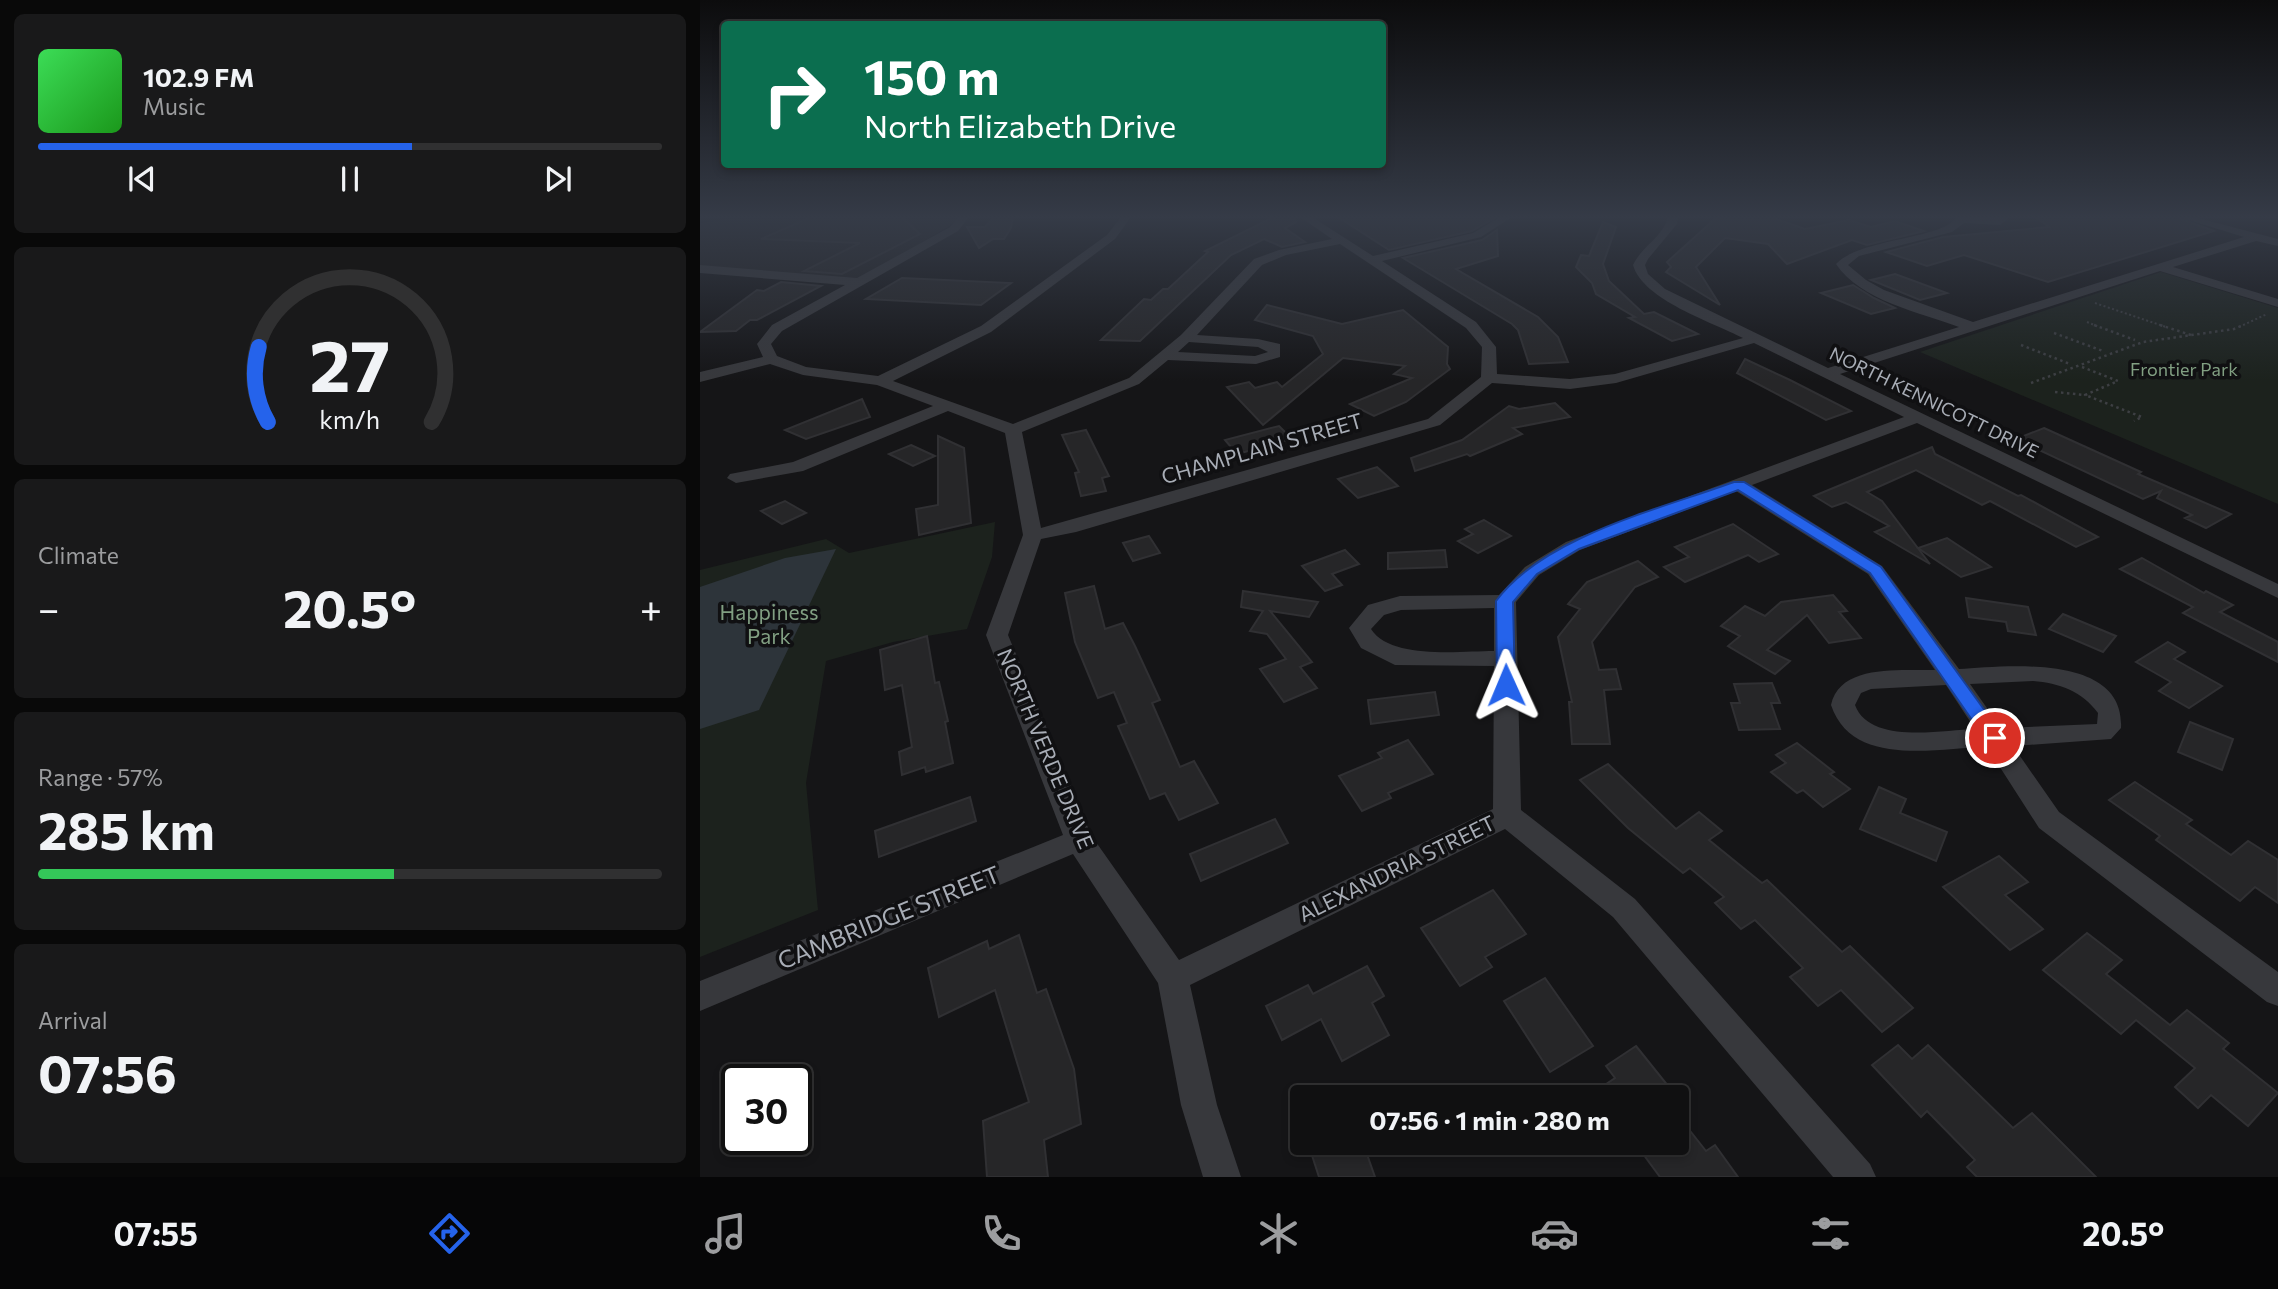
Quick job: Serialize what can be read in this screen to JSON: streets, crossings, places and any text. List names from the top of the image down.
{
  "streets": {
    "street": [
      "NORTH KENNICOTT DRIVE",
      "CHAMPLAIN STREET",
      "NORTH VERDE DRIVE",
      "ALEXANDRIA STREET",
      "CAMBRIDGE STREET"
    ]
  },
  "crossings": [
    ["CHAMPLAIN STREET", "NORTH VERDE DRIVE"],
    ["NORTH VERDE DRIVE", "ALEXANDRIA STREET"],
    ["NORTH VERDE DRIVE", "CAMBRIDGE STREET"]
  ],
  "parks": ["Frontier Park", "Happiness Park"],
  "page": {
    "turn": ["150 m", "North Elizabeth Drive"],
    "song": ["102.9 FM", "Music"],
    "tile": [
      "Climate",
      ["Range · 57%", "285 km"],
      ["Arrival", "07:56"]
    ],
    "heat": ["−", "20.5°", "+"],
    "limit": "30",
    "trip": "07:56 · 1 min · 280 m",
    "tabs": ["07:55", "20.5°"],
    "gauge": ["27", "km/h"]
  }
}
